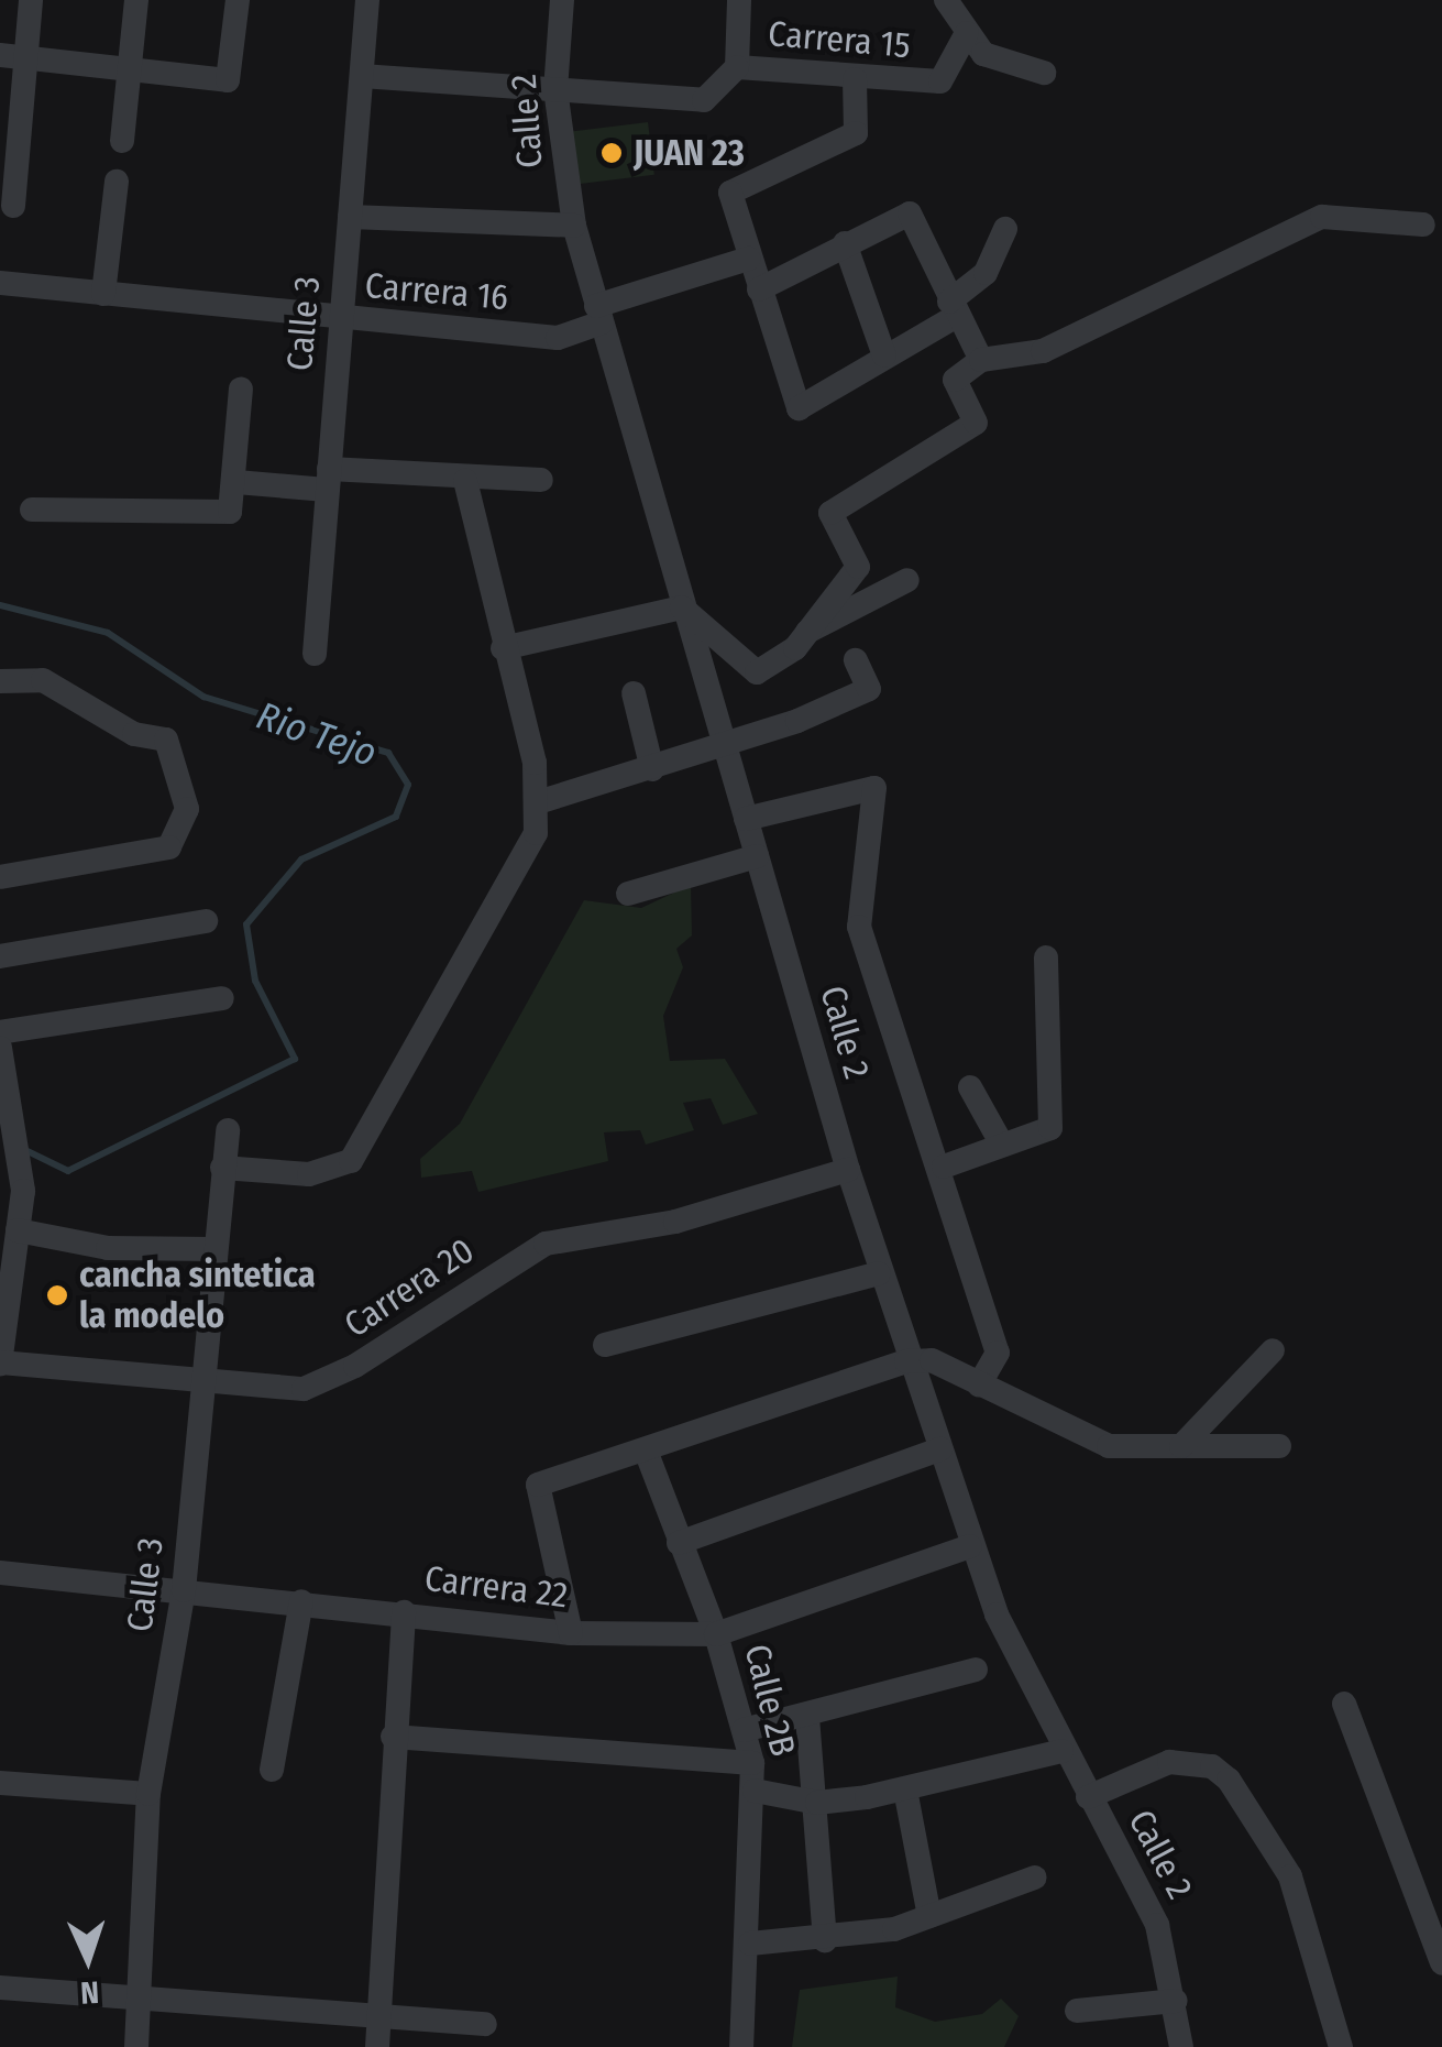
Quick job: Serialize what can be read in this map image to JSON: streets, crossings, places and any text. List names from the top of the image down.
{
  "streets": {
    "street": [
      "Carrera 15",
      "Calle 2",
      "Carrera 16",
      "Calle 3",
      "Carrera 20",
      "Carrera 22",
      "Calle 2B"
    ]
  },
  "crossings": [
    ["Carrera 15", "Calle 2"],
    ["Carrera 15", "Calle 3"],
    ["Calle 2", "Carrera 16"],
    ["Calle 2", "Carrera 20"],
    ["Calle 2", "Carrera 22"],
    ["Carrera 16", "Calle 3"],
    ["Calle 3", "Carrera 20"],
    ["Calle 3", "Carrera 22"],
    ["Carrera 22", "Calle 2B"]
  ],
  "water": ["Rio Tejo"],
  "places": ["JUAN 23", "cancha sintetica la modelo"],
  "north": "bottom"
}
